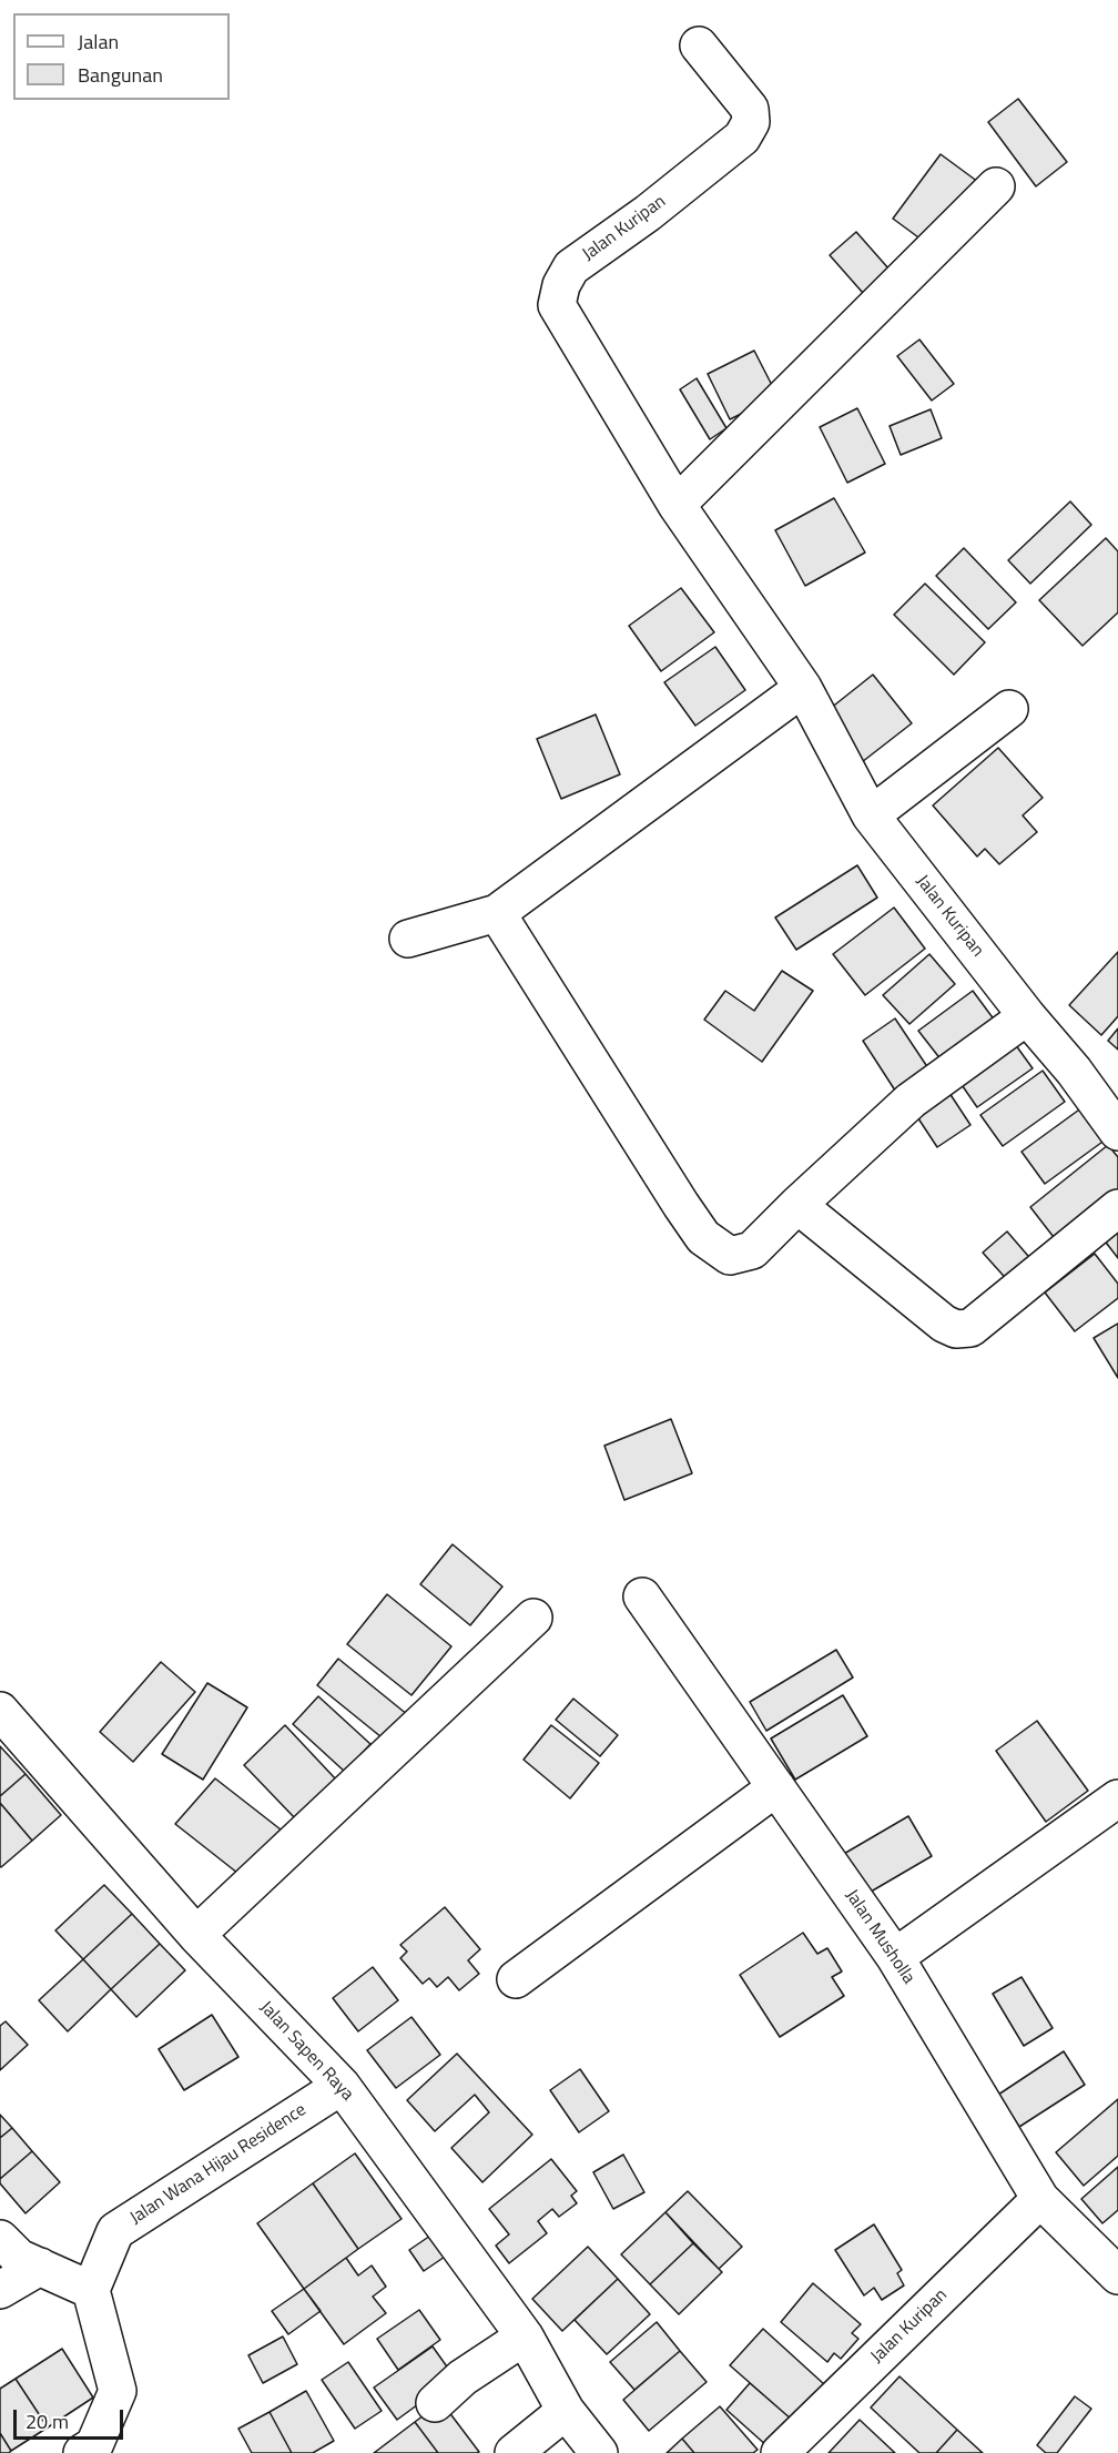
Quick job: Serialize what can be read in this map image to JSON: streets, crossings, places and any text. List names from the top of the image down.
{
  "streets": {
    "street": [
      "Jalan Kuripan",
      "Jalan Musholla",
      "Jalan Sapen Raya",
      "Jalan Wana Hijau Residence"
    ]
  },
  "crossings": [
    ["Jalan Kuripan", "Jalan Musholla"],
    ["Jalan Sapen Raya", "Jalan Wana Hijau Residence"]
  ],
  "legend": ["Jalan", "Bangunan"],
  "scale_bar": "20 m"
}
